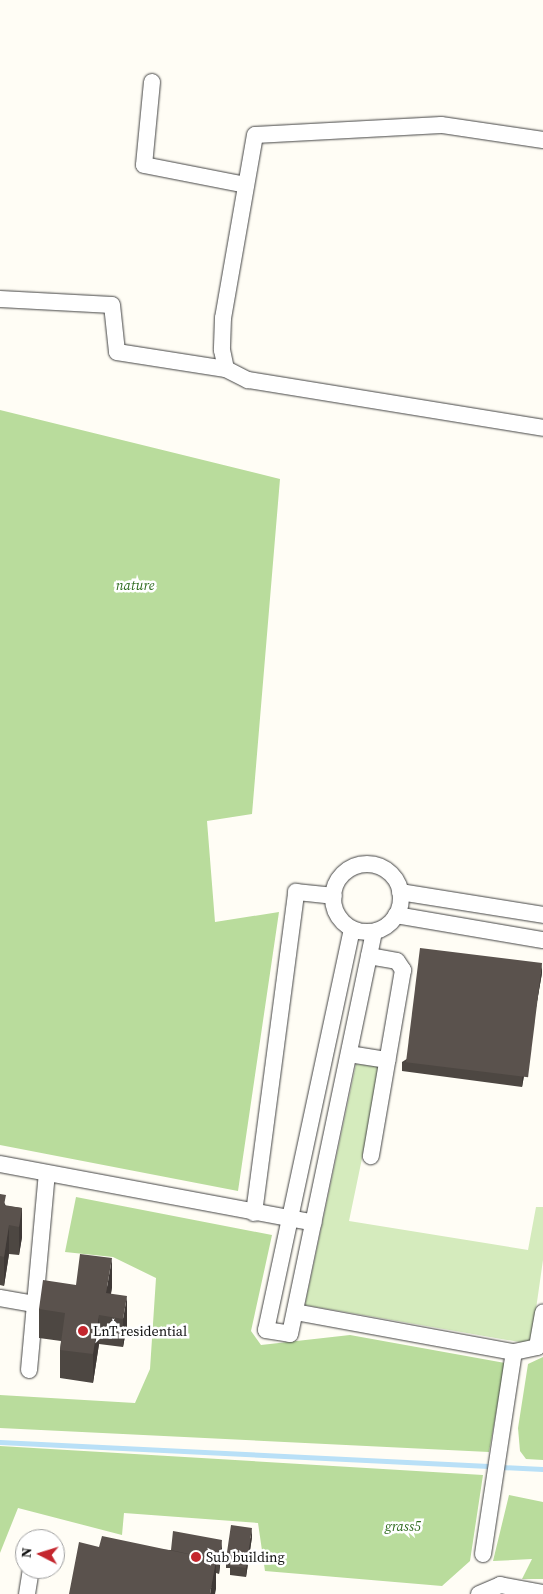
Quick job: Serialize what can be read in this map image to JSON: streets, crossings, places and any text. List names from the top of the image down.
{
  "parks": ["nature", "grass5"],
  "places": ["LnT residential", "Sub building"],
  "north": "left"
}
